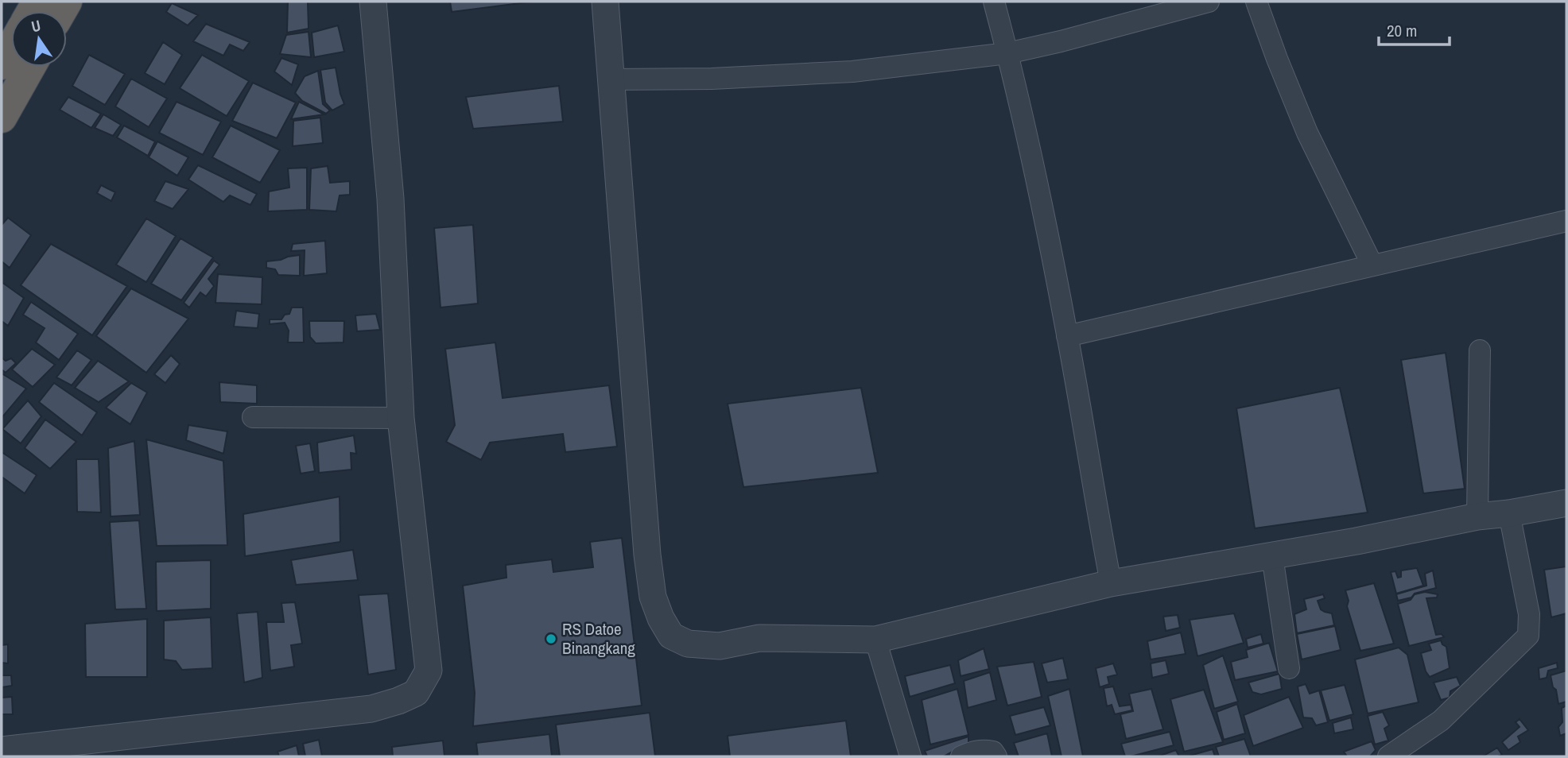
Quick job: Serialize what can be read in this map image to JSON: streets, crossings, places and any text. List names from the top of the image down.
{
  "places": ["RS Datoe Binangkang"],
  "scale_bar": "20 m",
  "north": "top"
}
